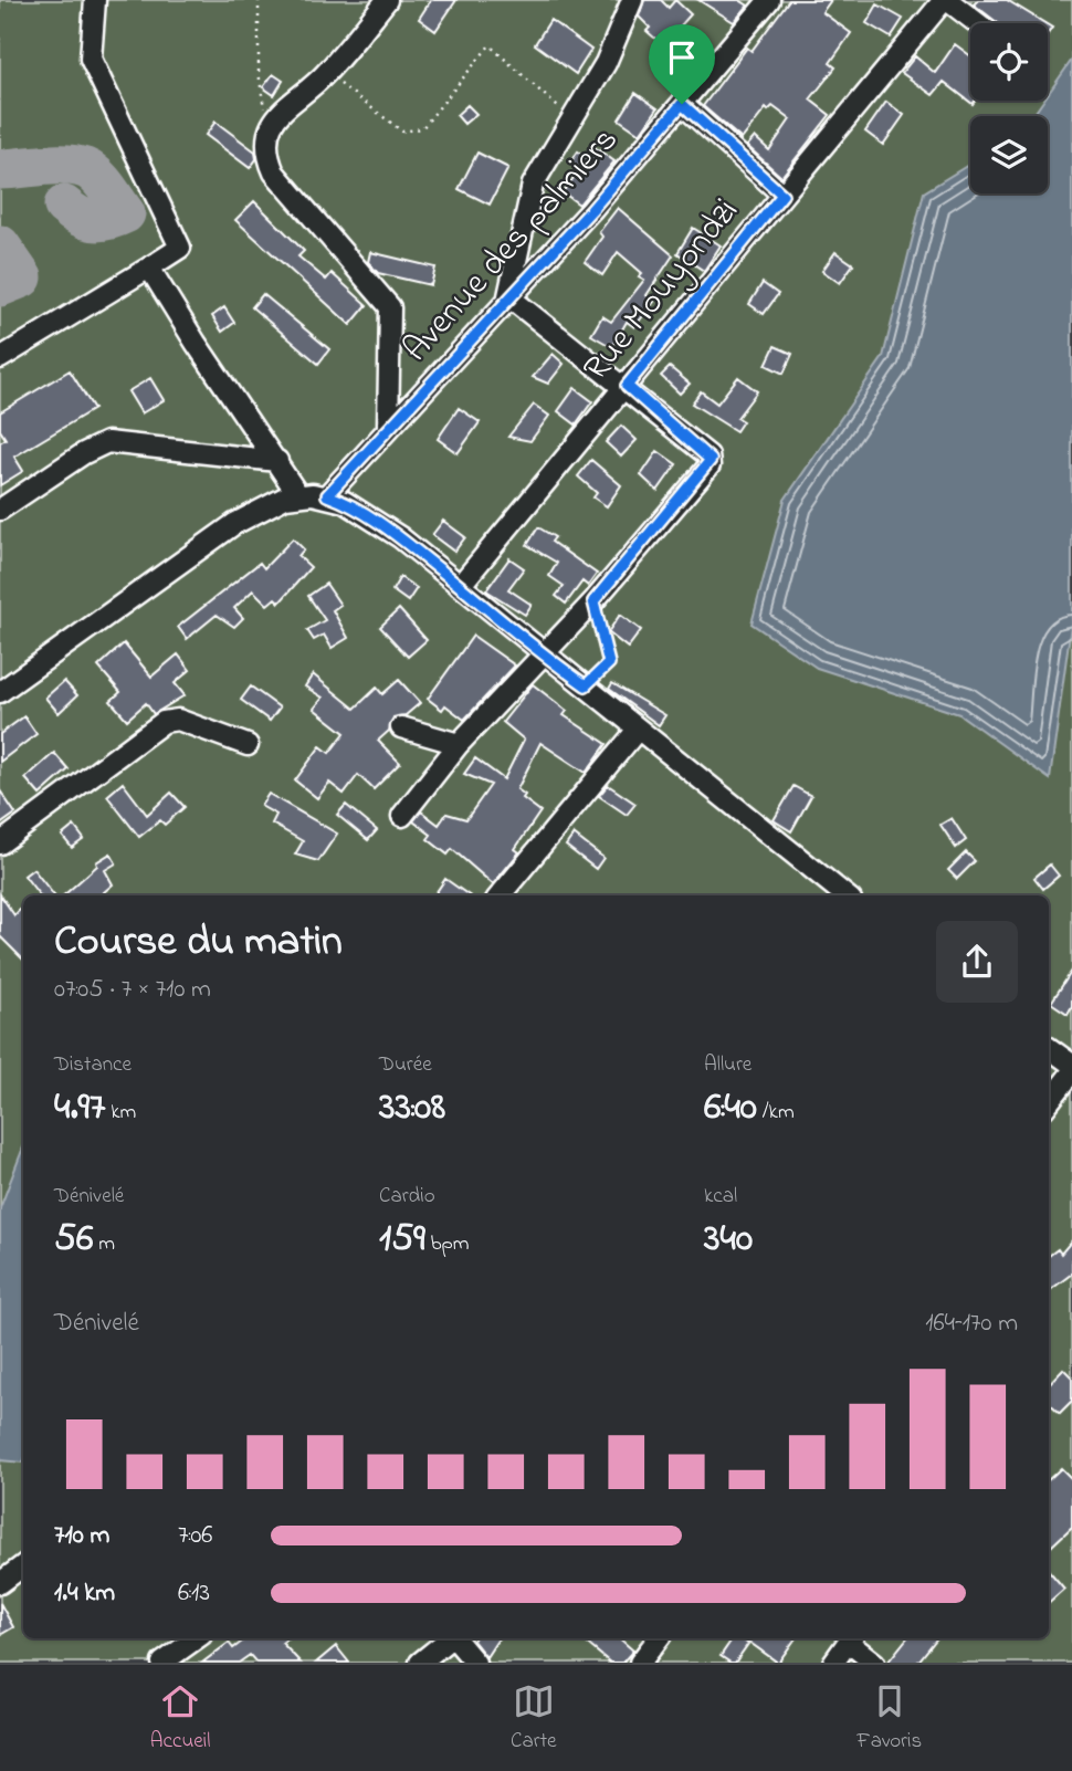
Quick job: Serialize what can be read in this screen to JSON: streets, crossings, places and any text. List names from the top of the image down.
{
  "streets": {
    "street": ["Avenue des palmiers", "Rue Mouyondzi"]
  },
  "page": {
    "heading": ["Course du matin", "07:05 · 7 × 710 m"],
    "stats": [
      ["Distance", "4.97 km"],
      ["Durée", "33:08"],
      ["Allure", "6:40 /km"],
      ["Dénivelé", "56 m"],
      ["Cardio", "159 bpm"],
      ["kcal", "340"]
    ],
    "chart": ["Dénivelé", "164–170 m"],
    "list": [
      {
        "name": "710 m",
        "note": "7:06"
      },
      {
        "name": "1.4 km",
        "note": "6:13"
      }
    ],
    "tabs": ["Accueil", "Carte", "Favoris"]
  }
}
